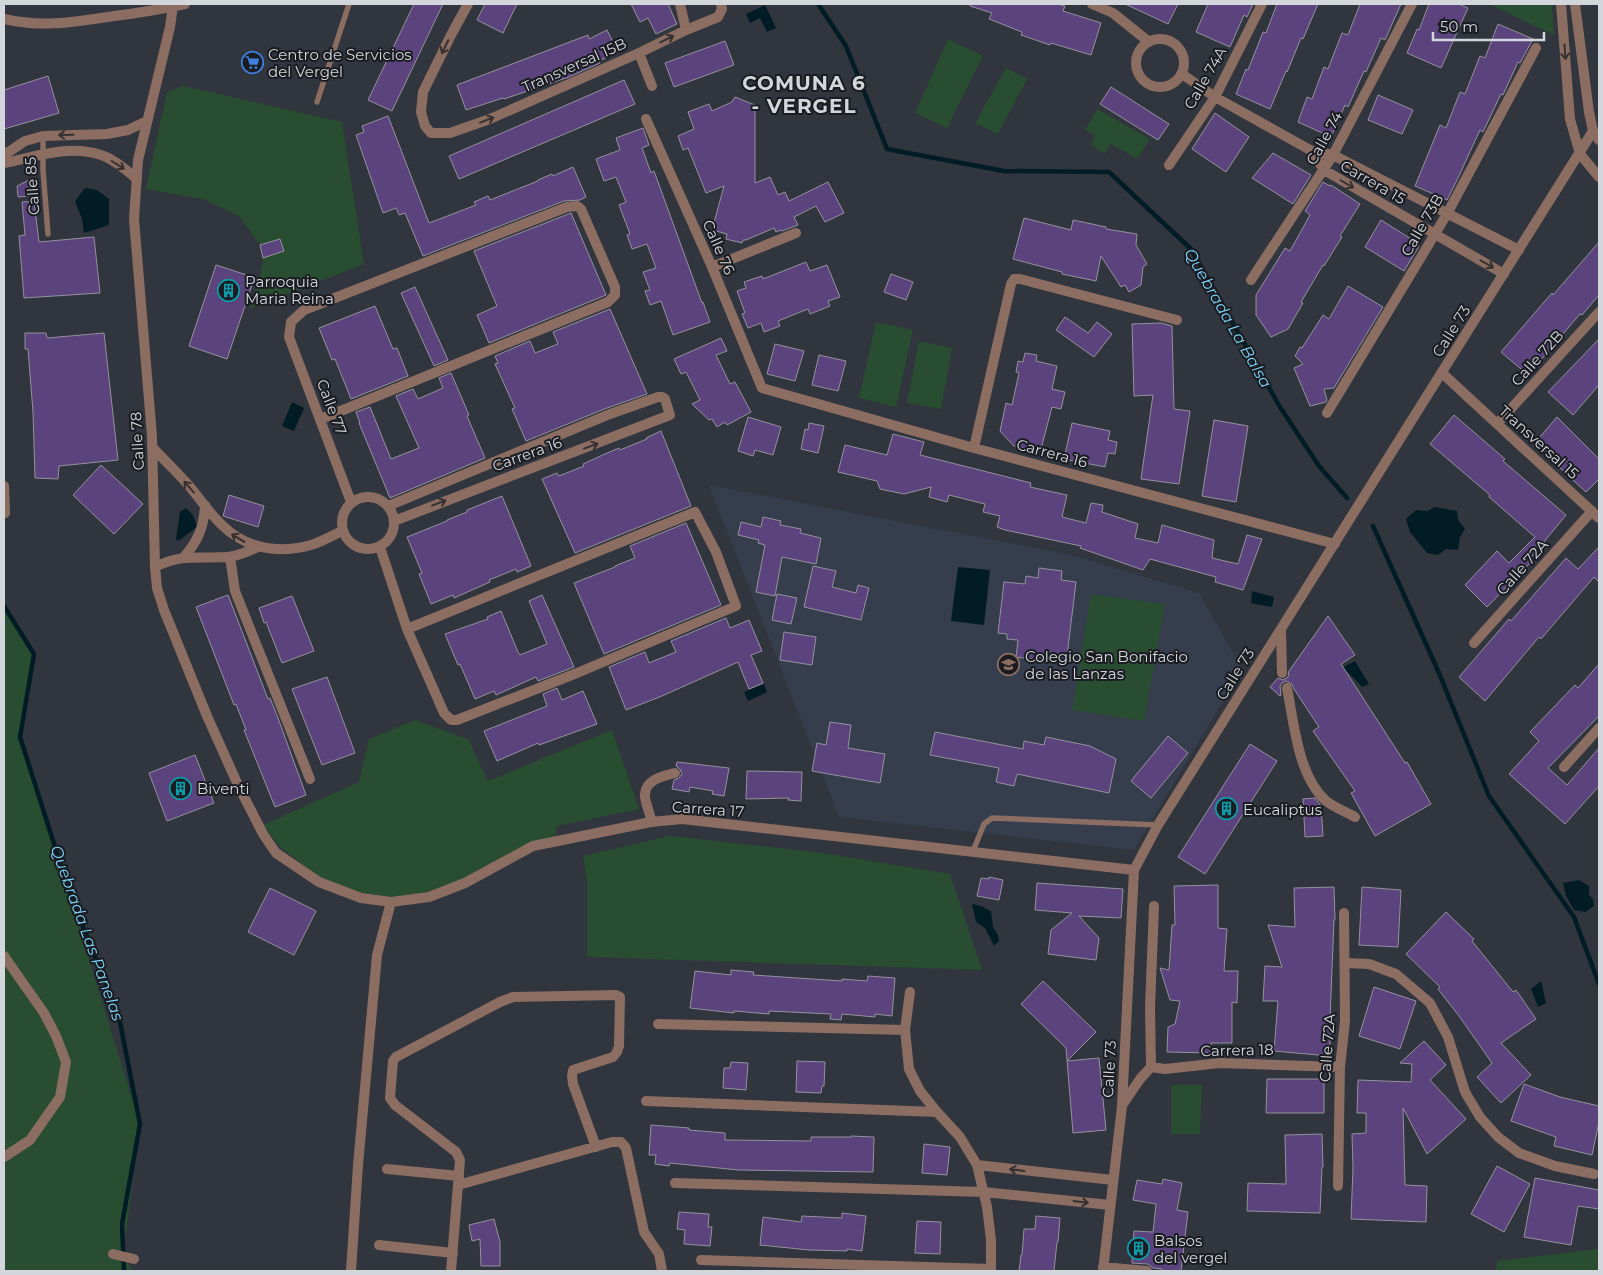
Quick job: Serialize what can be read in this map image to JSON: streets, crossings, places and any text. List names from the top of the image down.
{
  "streets": {
    "street": [
      "Transversal 15B",
      "Calle 74A",
      "Calle 74",
      "Carrera 15",
      "Calle 73B",
      "Calle 76",
      "Calle 73",
      "Calle 72B",
      "Calle 77",
      "Calle 78",
      "Transversal 15",
      "Carrera 16",
      "Calle 72A",
      "Carrera 17",
      "Carrera 18"
    ],
    "lane": ["Calle 85"]
  },
  "crossings": [
    ["Calle 74A", "Carrera 15"],
    ["Calle 74", "Carrera 15"],
    ["Carrera 15", "Calle 73B"],
    ["Carrera 15", "Calle 73"],
    ["Calle 76", "Carrera 16"],
    ["Calle 73", "Transversal 15"],
    ["Calle 73", "Carrera 16"],
    ["Calle 73", "Carrera 17"],
    ["Calle 72B", "Transversal 15"],
    ["Calle 77", "Carrera 16"],
    ["Calle 78", "Carrera 17"],
    ["Transversal 15", "Calle 72A"],
    ["Calle 72A", "Carrera 18"]
  ],
  "districts": ["COMUNA 6 - VERGEL"],
  "water": ["Quebrada La Balsa", "Quebrada Las Panelas"],
  "places": {
    "supermarket": ["Centro de Servicios del Vergel"],
    "building": [
      "Parroquia Maria Reina",
      "Biventi",
      "Eucaliptus",
      "Balsos del vergel"
    ],
    "school or university": ["Colegio San Bonifacio de las Lanzas"]
  },
  "scale_bar": "50 m"
}
